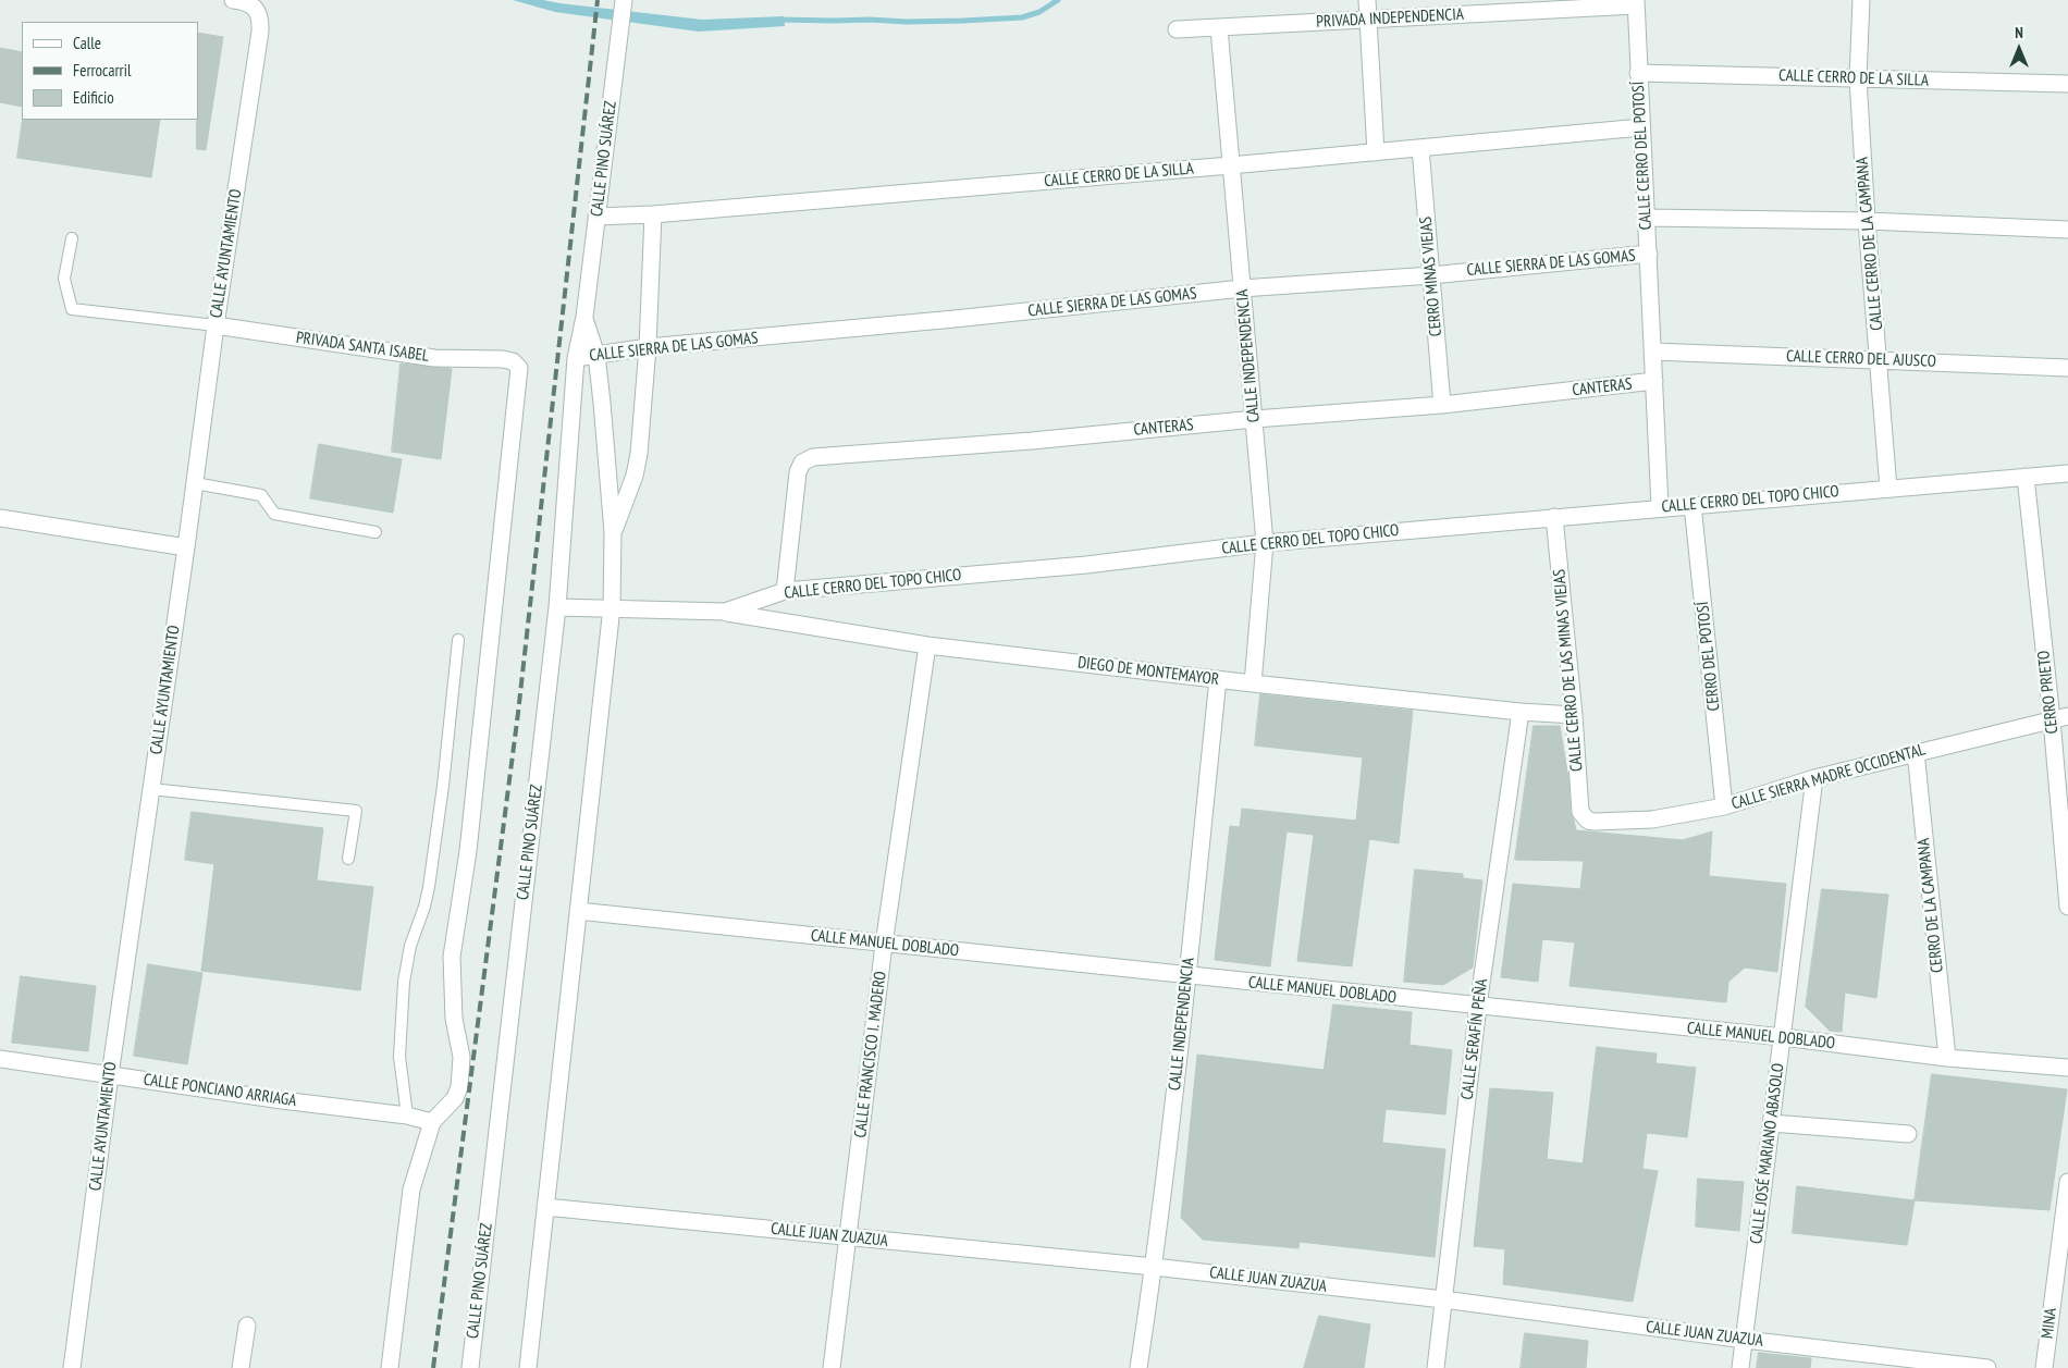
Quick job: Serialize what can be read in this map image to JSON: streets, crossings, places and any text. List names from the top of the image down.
{
  "streets": {
    "street": [
      "PRIVADA INDEPENDENCIA",
      "CALLE CERRO DE LA SILLA",
      "CALLE CERRO DEL POTOSÍ",
      "CALLE PINO SUÁREZ",
      "CALLE CERRO DE LA CAMPANA",
      "CALLE AYUNTAMIENTO",
      "CALLE SIERRA DE LAS GOMAS",
      "CERRO MINAS VIEJAS",
      "PRIVADA SANTA ISABEL",
      "CALLE INDEPENDENCIA",
      "CALLE CERRO DEL AJUSCO",
      "CANTERAS",
      "CALLE CERRO DEL TOPO CHICO",
      "CERRO DEL POTOSÍ",
      "CALLE CERRO DE LAS MINAS VIEJAS",
      "DIEGO DE MONTEMAYOR",
      "CERRO PRIETO",
      "CALLE SIERRA MADRE OCCIDENTAL",
      "CERRO DE LA CAMPANA",
      "CALLE MANUEL DOBLADO",
      "CALLE SERAFÍN PEÑA",
      "CALLE FRANCISCO I. MADERO",
      "CALLE PONCIANO ARRIAGA",
      "CALLE JOSÉ MARIANO ABASOLO",
      "CALLE JUAN ZUAZUA",
      "MINA"
    ]
  },
  "crossings": [
    ["PRIVADA INDEPENDENCIA", "CALLE CERRO DEL POTOSÍ"],
    ["PRIVADA INDEPENDENCIA", "CALLE INDEPENDENCIA"],
    ["CALLE CERRO DE LA SILLA", "CALLE CERRO DEL POTOSÍ"],
    ["CALLE CERRO DE LA SILLA", "CALLE PINO SUÁREZ"],
    ["CALLE CERRO DE LA SILLA", "CALLE CERRO DE LA CAMPANA"],
    ["CALLE CERRO DE LA SILLA", "CERRO MINAS VIEJAS"],
    ["CALLE CERRO DE LA SILLA", "CALLE INDEPENDENCIA"],
    ["CALLE CERRO DEL POTOSÍ", "CALLE SIERRA DE LAS GOMAS"],
    ["CALLE CERRO DEL POTOSÍ", "CALLE CERRO DEL AJUSCO"],
    ["CALLE CERRO DEL POTOSÍ", "CANTERAS"],
    ["CALLE CERRO DEL POTOSÍ", "CALLE CERRO DEL TOPO CHICO"],
    ["CALLE PINO SUÁREZ", "CALLE SIERRA DE LAS GOMAS"],
    ["CALLE PINO SUÁREZ", "CALLE CERRO DEL TOPO CHICO"],
    ["CALLE PINO SUÁREZ", "CALLE MANUEL DOBLADO"],
    ["CALLE PINO SUÁREZ", "CALLE JUAN ZUAZUA"],
    ["CALLE CERRO DE LA CAMPANA", "CALLE CERRO DEL AJUSCO"],
    ["CALLE CERRO DE LA CAMPANA", "CALLE CERRO DEL TOPO CHICO"],
    ["CALLE AYUNTAMIENTO", "PRIVADA SANTA ISABEL"],
    ["CALLE AYUNTAMIENTO", "CALLE PONCIANO ARRIAGA"],
    ["CALLE SIERRA DE LAS GOMAS", "CERRO MINAS VIEJAS"],
    ["CALLE SIERRA DE LAS GOMAS", "CALLE INDEPENDENCIA"],
    ["CERRO MINAS VIEJAS", "CANTERAS"],
    ["PRIVADA SANTA ISABEL", "CALLE PONCIANO ARRIAGA"],
    ["CALLE INDEPENDENCIA", "CANTERAS"],
    ["CALLE INDEPENDENCIA", "CALLE CERRO DEL TOPO CHICO"],
    ["CALLE INDEPENDENCIA", "DIEGO DE MONTEMAYOR"],
    ["CALLE INDEPENDENCIA", "CALLE MANUEL DOBLADO"],
    ["CALLE INDEPENDENCIA", "CALLE JUAN ZUAZUA"],
    ["CANTERAS", "CALLE CERRO DEL TOPO CHICO"],
    ["CALLE CERRO DEL TOPO CHICO", "CERRO DEL POTOSÍ"],
    ["CALLE CERRO DEL TOPO CHICO", "CALLE CERRO DE LAS MINAS VIEJAS"],
    ["CALLE CERRO DEL TOPO CHICO", "DIEGO DE MONTEMAYOR"],
    ["CALLE CERRO DEL TOPO CHICO", "CERRO PRIETO"],
    ["CERRO DEL POTOSÍ", "CALLE SIERRA MADRE OCCIDENTAL"],
    ["CALLE CERRO DE LAS MINAS VIEJAS", "DIEGO DE MONTEMAYOR"],
    ["CALLE CERRO DE LAS MINAS VIEJAS", "CALLE SIERRA MADRE OCCIDENTAL"],
    ["DIEGO DE MONTEMAYOR", "CALLE SERAFÍN PEÑA"],
    ["DIEGO DE MONTEMAYOR", "CALLE FRANCISCO I. MADERO"],
    ["CERRO PRIETO", "CALLE SIERRA MADRE OCCIDENTAL"],
    ["CALLE SIERRA MADRE OCCIDENTAL", "CERRO DE LA CAMPANA"],
    ["CALLE SIERRA MADRE OCCIDENTAL", "CALLE JOSÉ MARIANO ABASOLO"],
    ["CERRO DE LA CAMPANA", "CALLE MANUEL DOBLADO"],
    ["CALLE MANUEL DOBLADO", "CALLE SERAFÍN PEÑA"],
    ["CALLE MANUEL DOBLADO", "CALLE FRANCISCO I. MADERO"],
    ["CALLE MANUEL DOBLADO", "CALLE JOSÉ MARIANO ABASOLO"],
    ["CALLE SERAFÍN PEÑA", "CALLE JUAN ZUAZUA"],
    ["CALLE FRANCISCO I. MADERO", "CALLE JUAN ZUAZUA"],
    ["CALLE JOSÉ MARIANO ABASOLO", "CALLE JUAN ZUAZUA"]
  ],
  "legend": ["Calle", "Ferrocarril", "Edificio"],
  "north": "top"
}
